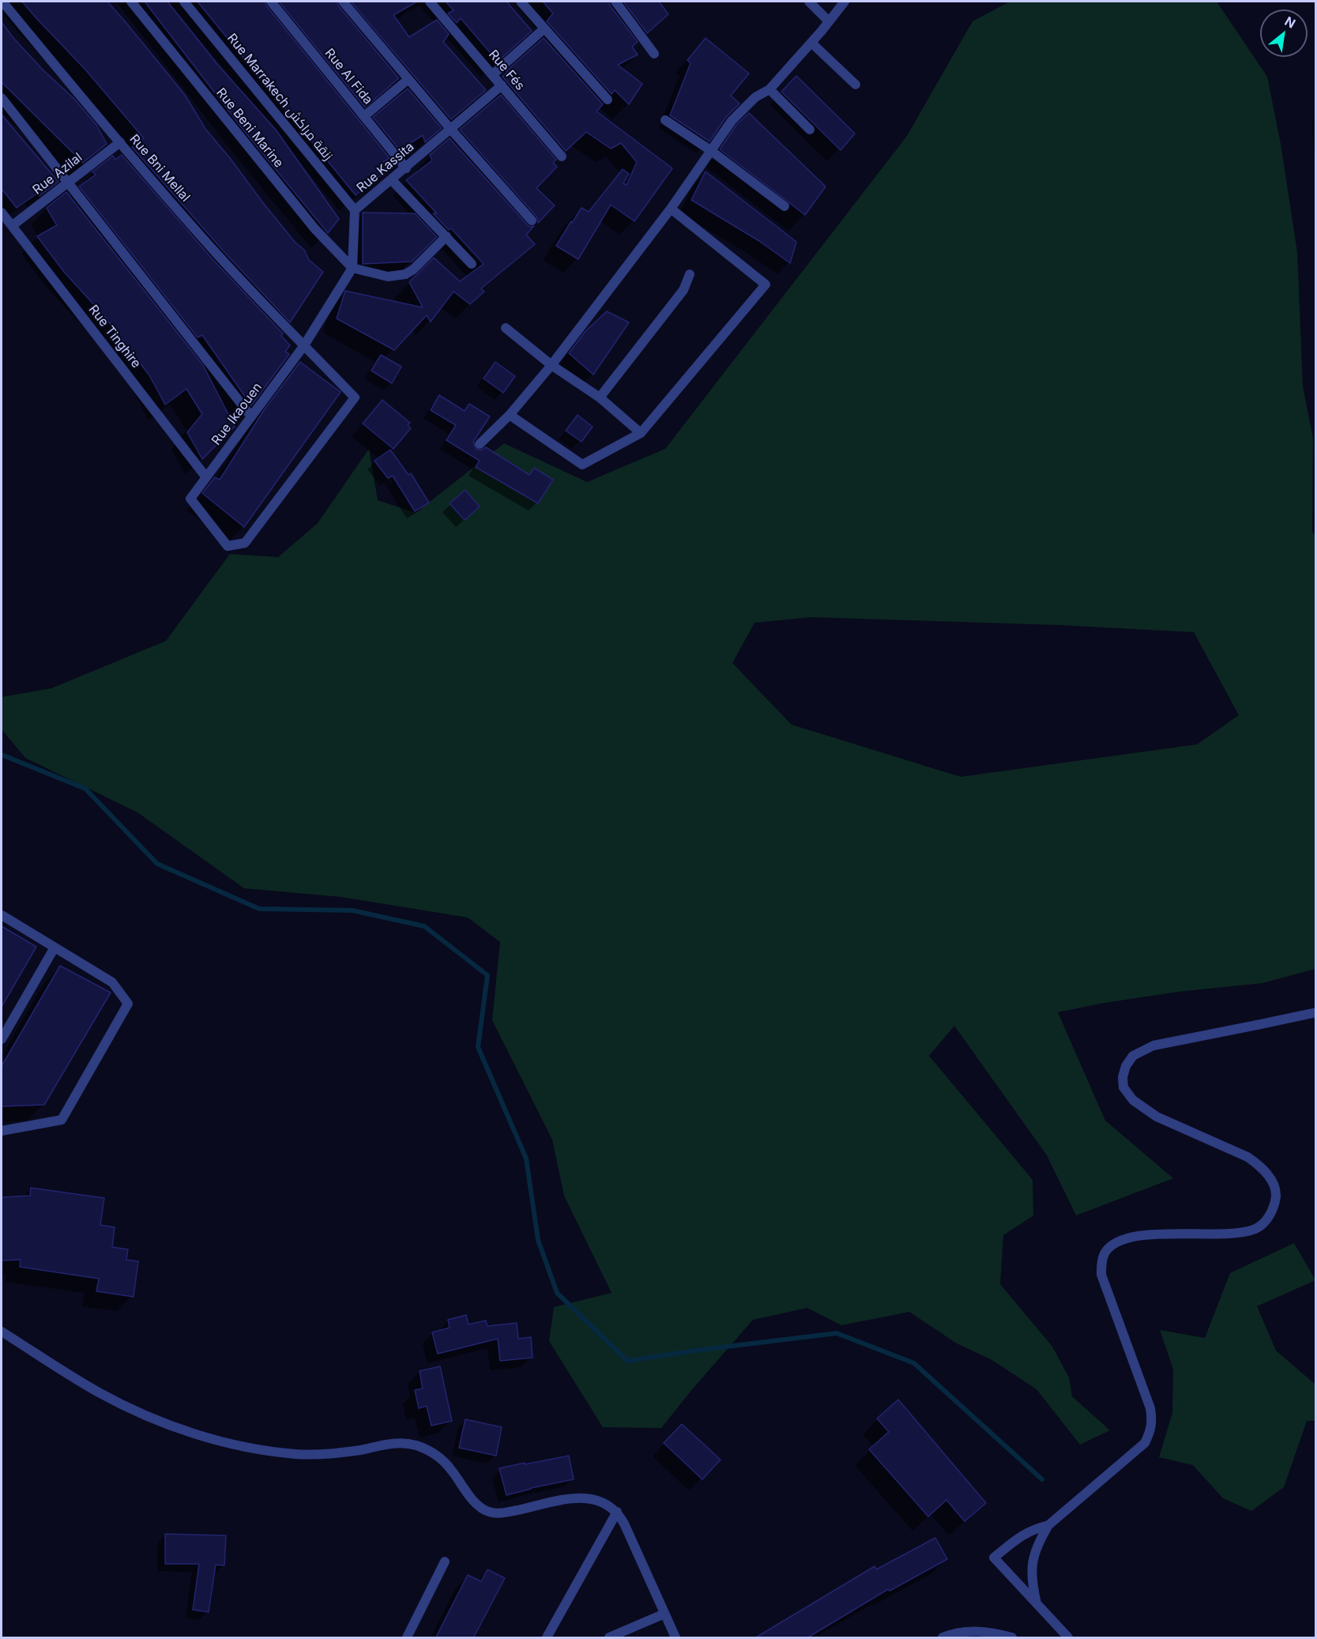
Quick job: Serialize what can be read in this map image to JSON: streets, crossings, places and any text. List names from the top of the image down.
{
  "streets": {
    "street": [
      "Rue Fés",
      "Rue Al Fida",
      "Rue Marrakech زنقة مراكش",
      "Rue Beni Marine",
      "Rue Kassita",
      "Rue Bni Mellal",
      "Rue Azilal",
      "Rue Tinghire",
      "Rue Ikaouen"
    ]
  },
  "crossings": [
    ["Rue Fés", "Rue Kassita"],
    ["Rue Al Fida", "Rue Kassita"],
    ["Rue Marrakech زنقة مراكش", "Rue Kassita"],
    ["Rue Beni Marine", "Rue Kassita"],
    ["Rue Kassita", "Rue Bni Mellal"],
    ["Rue Kassita", "Rue Ikaouen"],
    ["Rue Bni Mellal", "Rue Azilal"],
    ["Rue Bni Mellal", "Rue Ikaouen"],
    ["Rue Azilal", "Rue Tinghire"],
    ["Rue Tinghire", "Rue Ikaouen"]
  ],
  "north": "top right"
}
